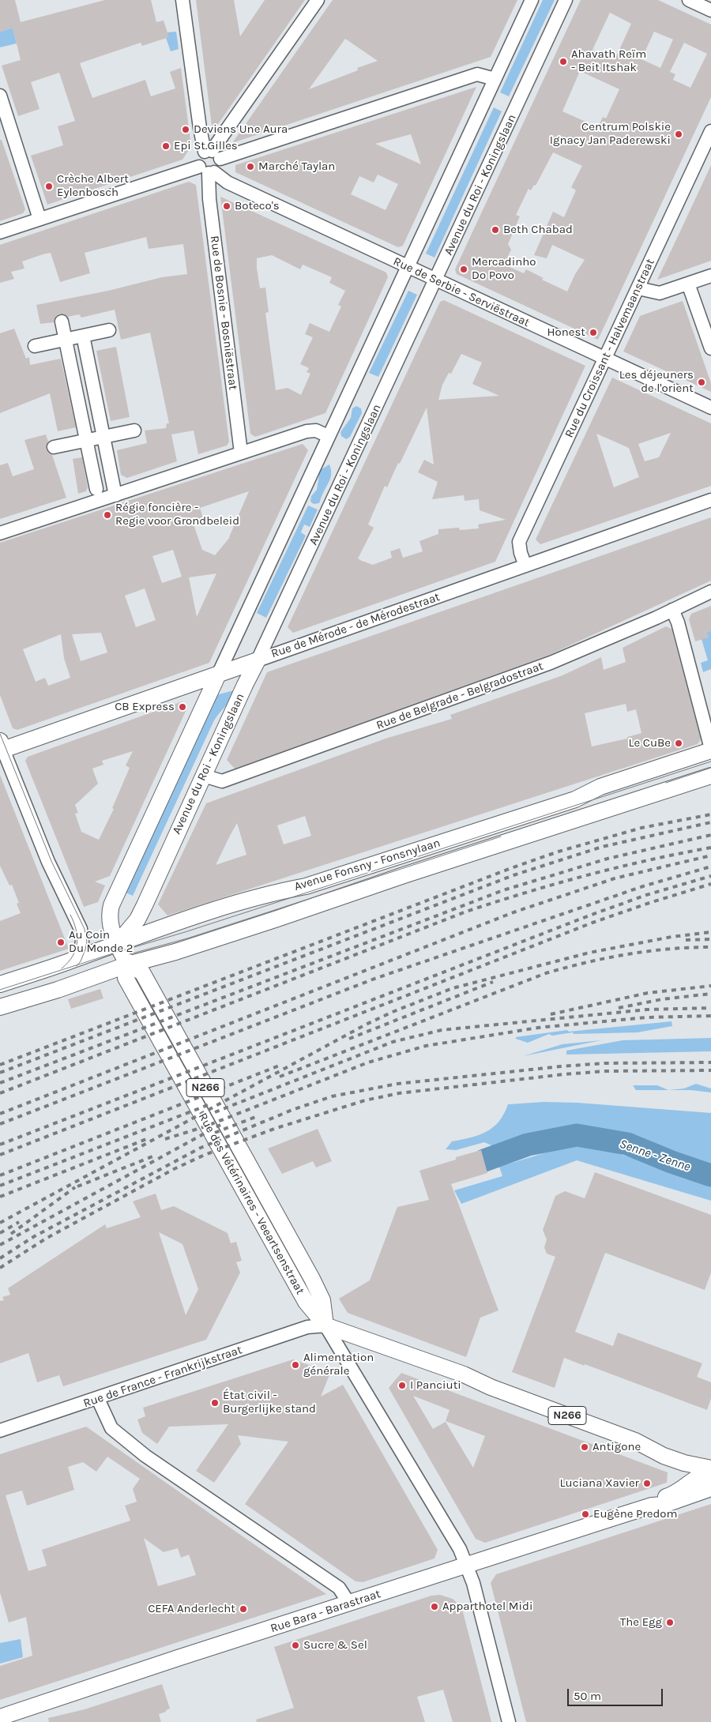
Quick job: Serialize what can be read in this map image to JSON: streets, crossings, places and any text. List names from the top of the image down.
{
  "streets": {
    "main road": [
      "Avenue du Roi - Koningslaan",
      "Rue de Mérode - de Mérodestraat",
      "Avenue Fonsny - Fonsnylaan",
      "N266",
      "Rue des Vétérinaires - Veeartsenstraat",
      "Rue Bara - Barastraat"
    ],
    "street": [
      "Rue de Serbie - Serviëstraat",
      "Rue de Bosnie - Bosniëstraat",
      "Rue du Croissant - Halvemaanstraat",
      "Rue de Belgrade - Belgradostraat",
      "Rue de France - Frankrijkstraat"
    ]
  },
  "crossings": [
    ["Avenue du Roi - Koningslaan", "Rue de Serbie - Serviëstraat"],
    ["Avenue du Roi - Koningslaan", "Rue de Mérode - de Mérodestraat"],
    ["Avenue du Roi - Koningslaan", "Rue de Belgrade - Belgradostraat"],
    ["Avenue du Roi - Koningslaan", "Avenue Fonsny - Fonsnylaan"],
    ["Rue de Serbie - Serviëstraat", "Rue de Bosnie - Bosniëstraat"],
    ["Rue de Serbie - Serviëstraat", "Rue du Croissant - Halvemaanstraat"],
    ["Rue du Croissant - Halvemaanstraat", "Rue de Mérode - de Mérodestraat"],
    ["Avenue Fonsny - Fonsnylaan", "Rue des Vétérinaires - Veeartsenstraat"],
    ["N266", "Rue des Vétérinaires - Veeartsenstraat"],
    ["N266", "Rue de France - Frankrijkstraat"],
    ["Rue des Vétérinaires - Veeartsenstraat", "Rue de France - Frankrijkstraat"],
    ["Rue des Vétérinaires - Veeartsenstraat", "Rue Bara - Barastraat"]
  ],
  "water": ["Senne - Zenne"],
  "places": [
    "Ahavath Reïm - Beit Itshak",
    "Deviens Une Aura",
    "Centrum Polskie Ignacy Jan Paderewski",
    "Epi St.Gilles",
    "Marché Taylan",
    "Crèche Albert Eylenbosch",
    "Boteco's",
    "Beth Chabad",
    "Mercadinho Do Povo",
    "Honest",
    "Les déjeuners de l'orient",
    "Régie foncière - Regie voor Grondbeleid",
    "CB Express",
    "Le CuBe",
    "Au Coin Du Monde 2",
    "Alimentation générale",
    "I Panciuti",
    "État civil - Burgerlijke stand",
    "Antigone",
    "Luciana Xavier",
    "Eugène Predom",
    "Apparthotel Midi",
    "CEFA Anderlecht",
    "The Egg",
    "Sucre & Sel"
  ],
  "scale_bar": "50 m"
}
